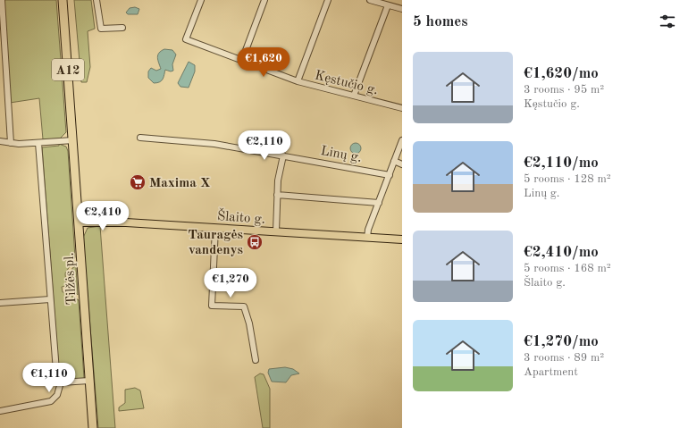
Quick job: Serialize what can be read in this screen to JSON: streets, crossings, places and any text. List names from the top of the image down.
{
  "streets": {
    "highway": ["A12", "Tilžės pl."],
    "main road": ["Šlaito g."],
    "street": ["Kęstučio g.", "Linų g."]
  },
  "crossings": [
    ["Šlaito g.", "Tilžės pl."]
  ],
  "places": {
    "supermarket": ["Maxima X"],
    "bus stop": ["Tauragės vandenys"]
  },
  "page": {
    "heading": "5 homes",
    "list": [
      {
        "name": "€1,620/mo",
        "note": "3 rooms · 95 m² · Kęstučio g."
      },
      {
        "name": "€2,110/mo",
        "note": "5 rooms · 128 m² · Linų g."
      },
      {
        "name": "€2,410/mo",
        "note": "5 rooms · 168 m² · Šlaito g."
      },
      {
        "name": "€1,270/mo",
        "note": "3 rooms · 89 m² · Apartment"
      }
    ],
    "price": [
      "€1,620",
      "€2,110",
      "€2,410",
      "€1,270",
      "€1,110"
    ]
  }
}
